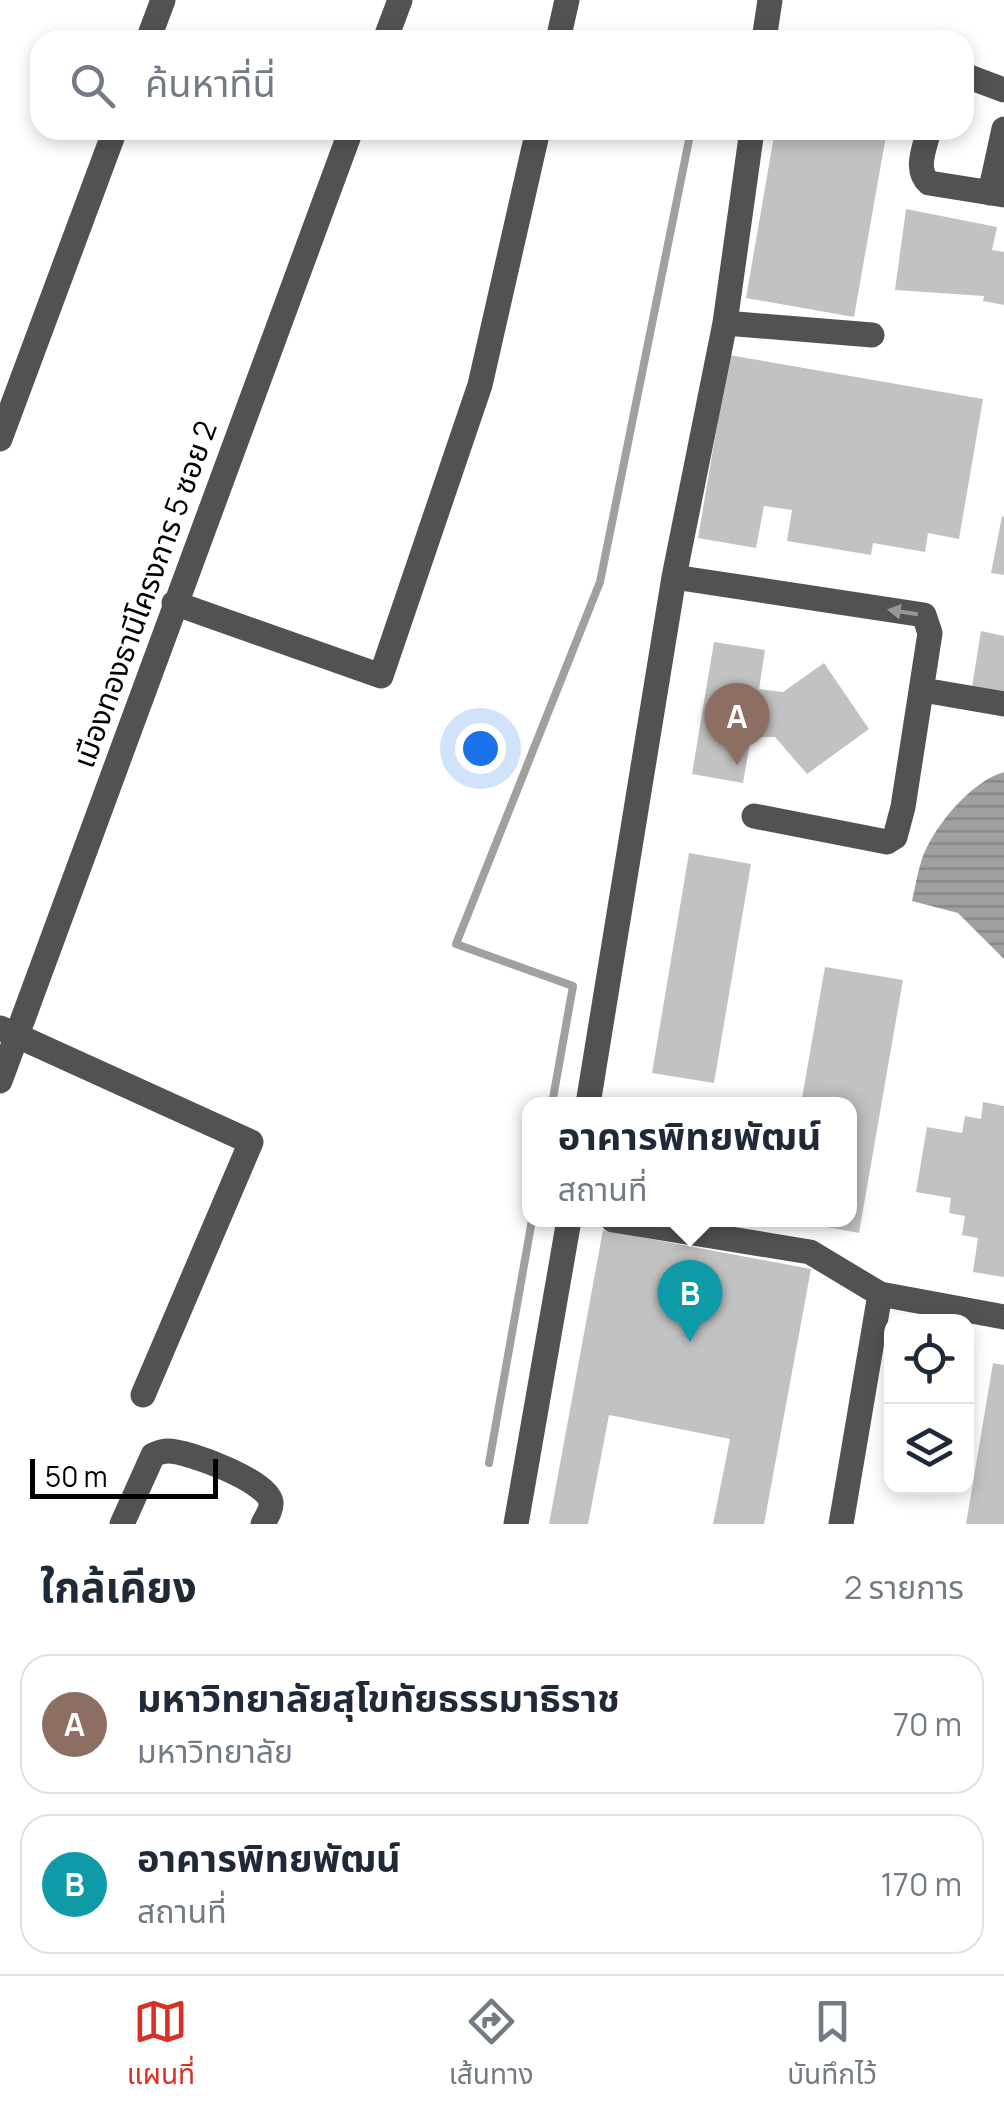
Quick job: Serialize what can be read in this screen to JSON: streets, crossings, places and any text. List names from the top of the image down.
{
  "streets": {
    "street": ["เมืองทองธานีโครงการ 5 ซอย 2"]
  },
  "scale_bar": "50 m",
  "page": {
    "search": "ค้นหาที่นี่",
    "pins": ["A", "B"],
    "popup": ["อาคารพิทยพัฒน์", "สถานที่"],
    "scale": "50 m",
    "heading": ["ใกล้เคียง", "2 รายการ"],
    "list": [
      {
        "mark": "A",
        "name": "มหาวิทยาลัยสุโขทัยธรรมาธิราช",
        "note": "มหาวิทยาลัย",
        "value": "70 m"
      },
      {
        "mark": "B",
        "name": "อาคารพิทยพัฒน์",
        "note": "สถานที่",
        "value": "170 m"
      }
    ],
    "nav": ["แผนที่", "เส้นทาง", "บันทึกไว้"]
  }
}
